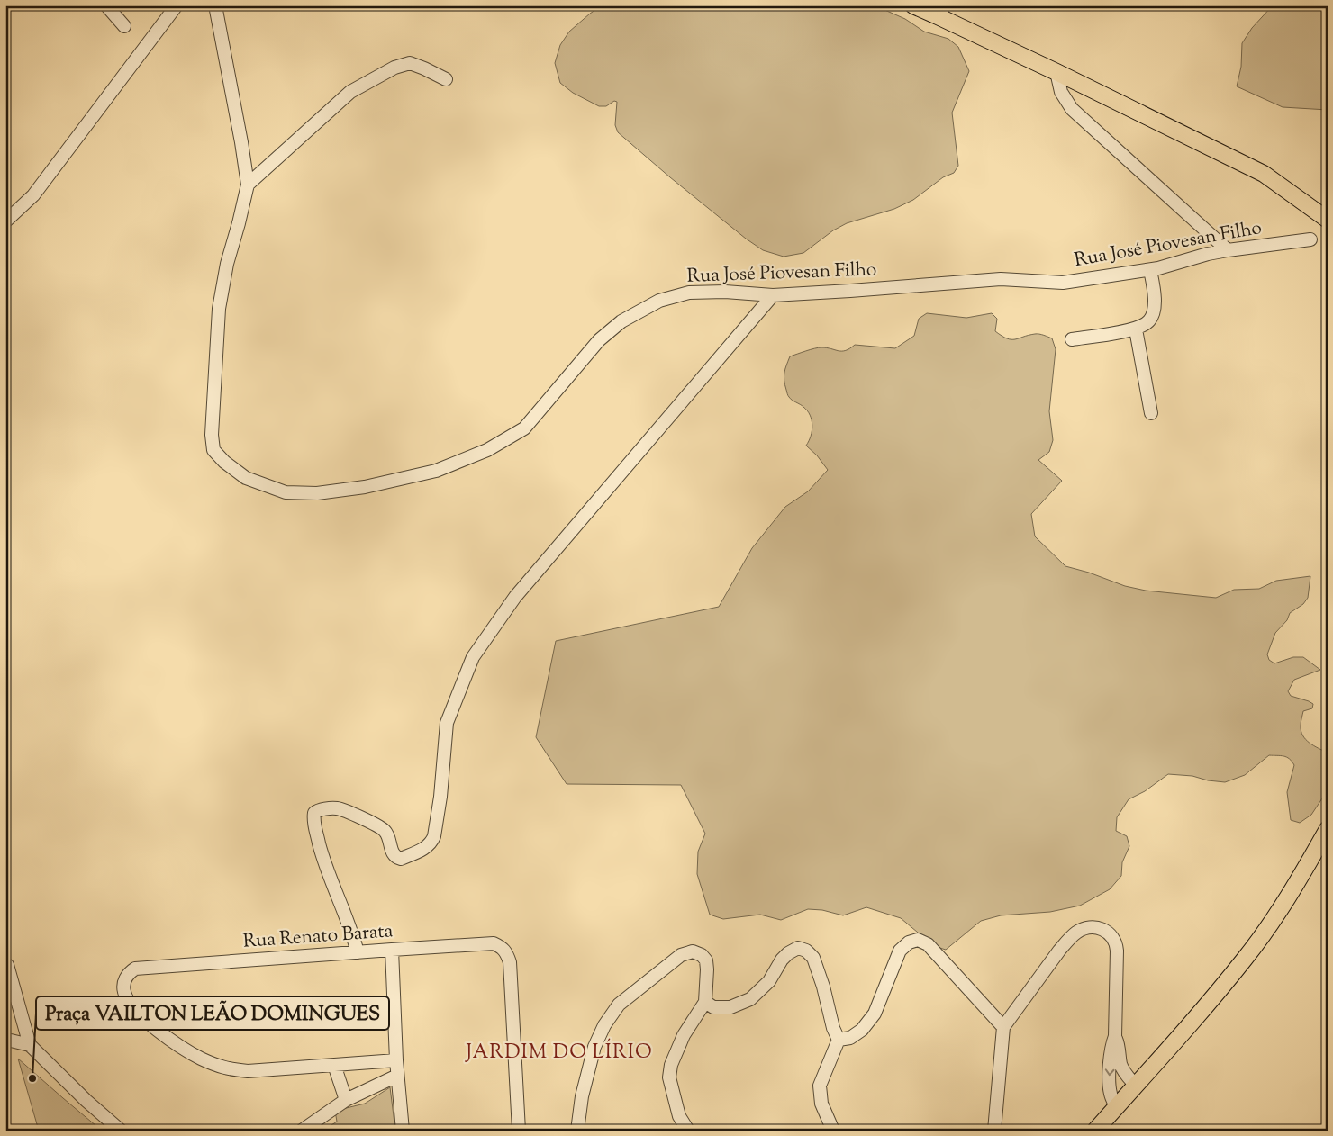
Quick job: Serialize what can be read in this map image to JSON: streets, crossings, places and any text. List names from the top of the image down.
{
  "streets": {
    "street": ["Rua José Piovesan Filho", "Rua Renato Barata"]
  },
  "districts": ["JARDIM DO LÍRIO"],
  "places": ["Praça VAILTON LEÃO DOMINGUES"]
}
